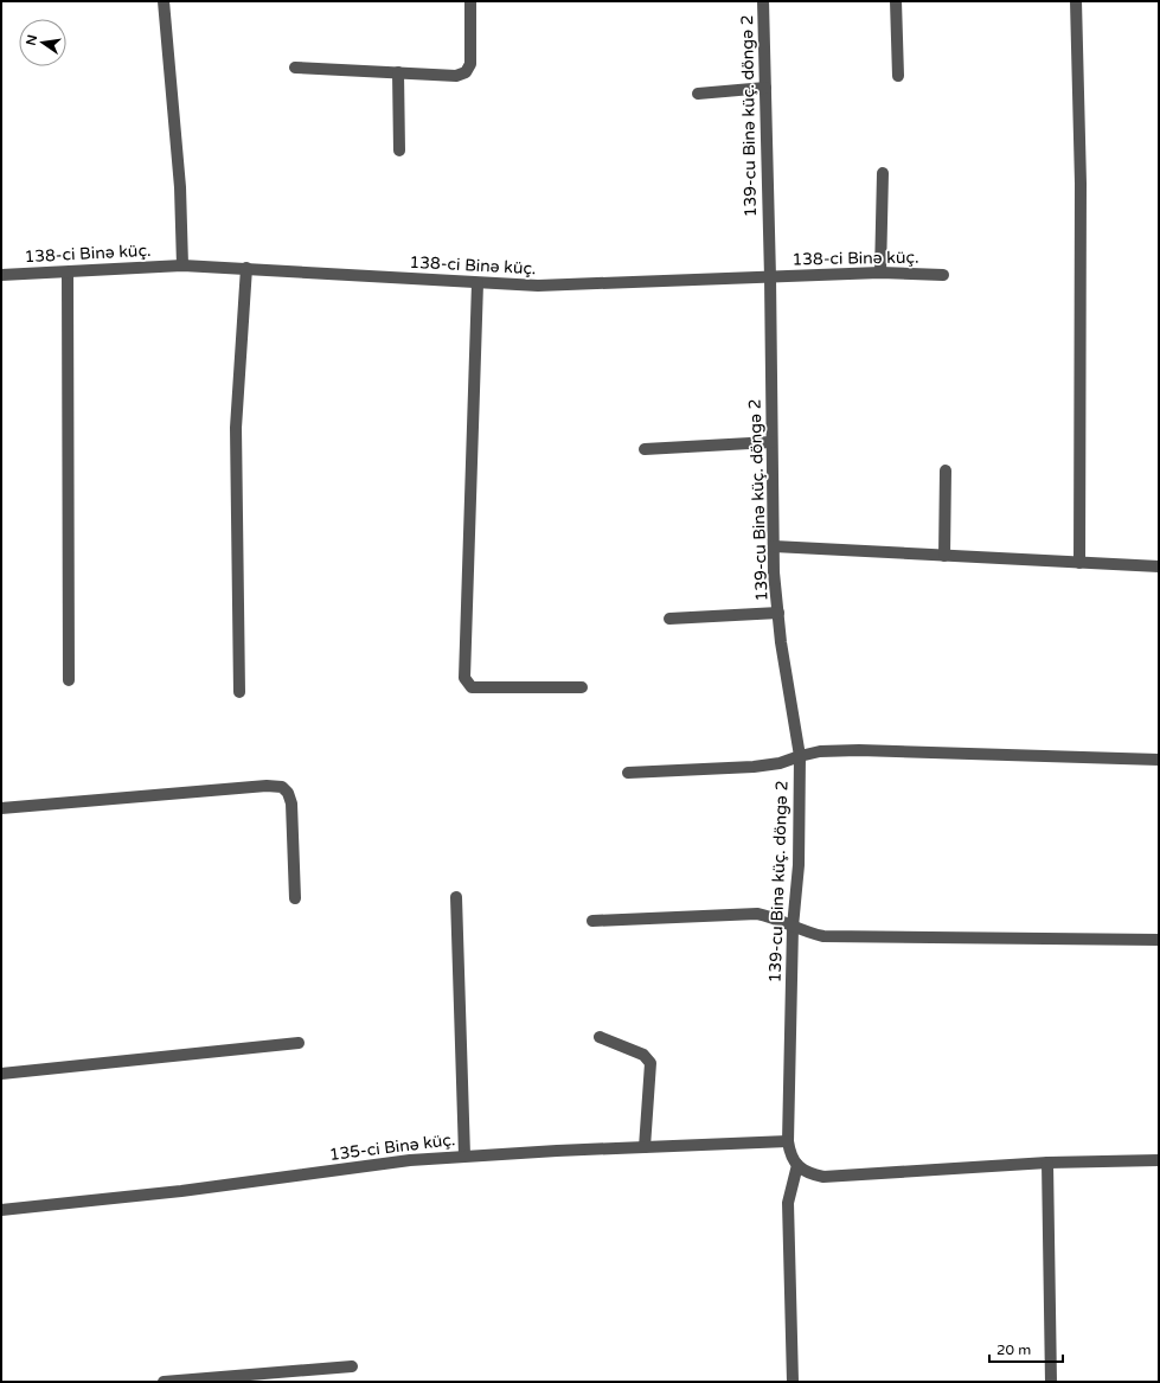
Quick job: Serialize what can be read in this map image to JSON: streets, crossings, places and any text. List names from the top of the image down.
{
  "streets": {
    "street": ["139-cu Binə küç. döngə 2", "138-ci Binə küç.", "135-ci Binə küç."]
  },
  "crossings": [
    ["139-cu Binə küç. döngə 2", "138-ci Binə küç."],
    ["139-cu Binə küç. döngə 2", "135-ci Binə küç."]
  ],
  "scale_bar": "20 m",
  "north": "left"
}
